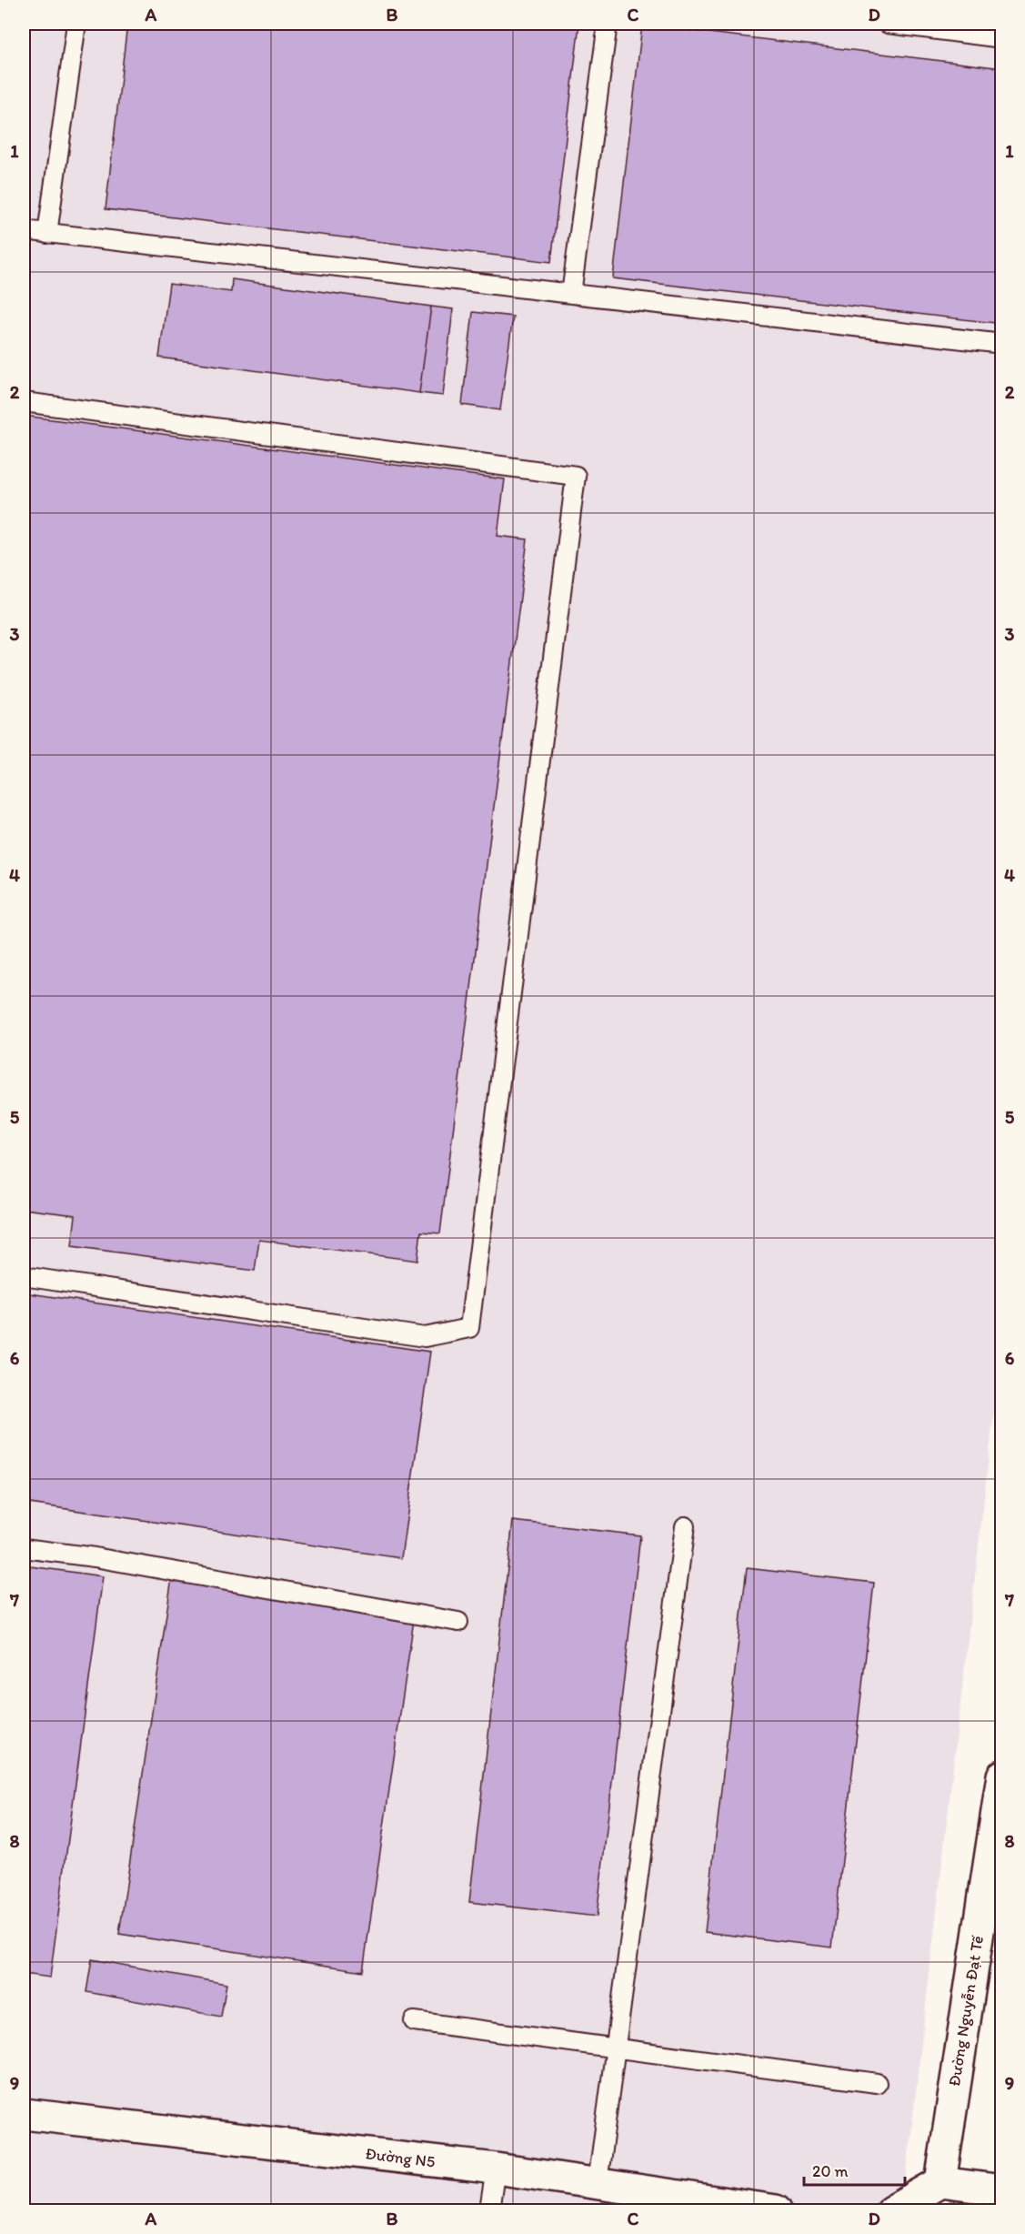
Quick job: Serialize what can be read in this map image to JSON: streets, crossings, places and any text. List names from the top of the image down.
{
  "streets": {
    "street": ["Đường Nguyễn Đạt Tế", "Đường N5"]
  },
  "scale_bar": "20 m",
  "grid": {
    "columns": [
      "A",
      "B",
      "C",
      "D"
    ],
    "rows": [
      "1",
      "2",
      "3",
      "4",
      "5",
      "6",
      "7",
      "8",
      "9"
    ]
  }
}
